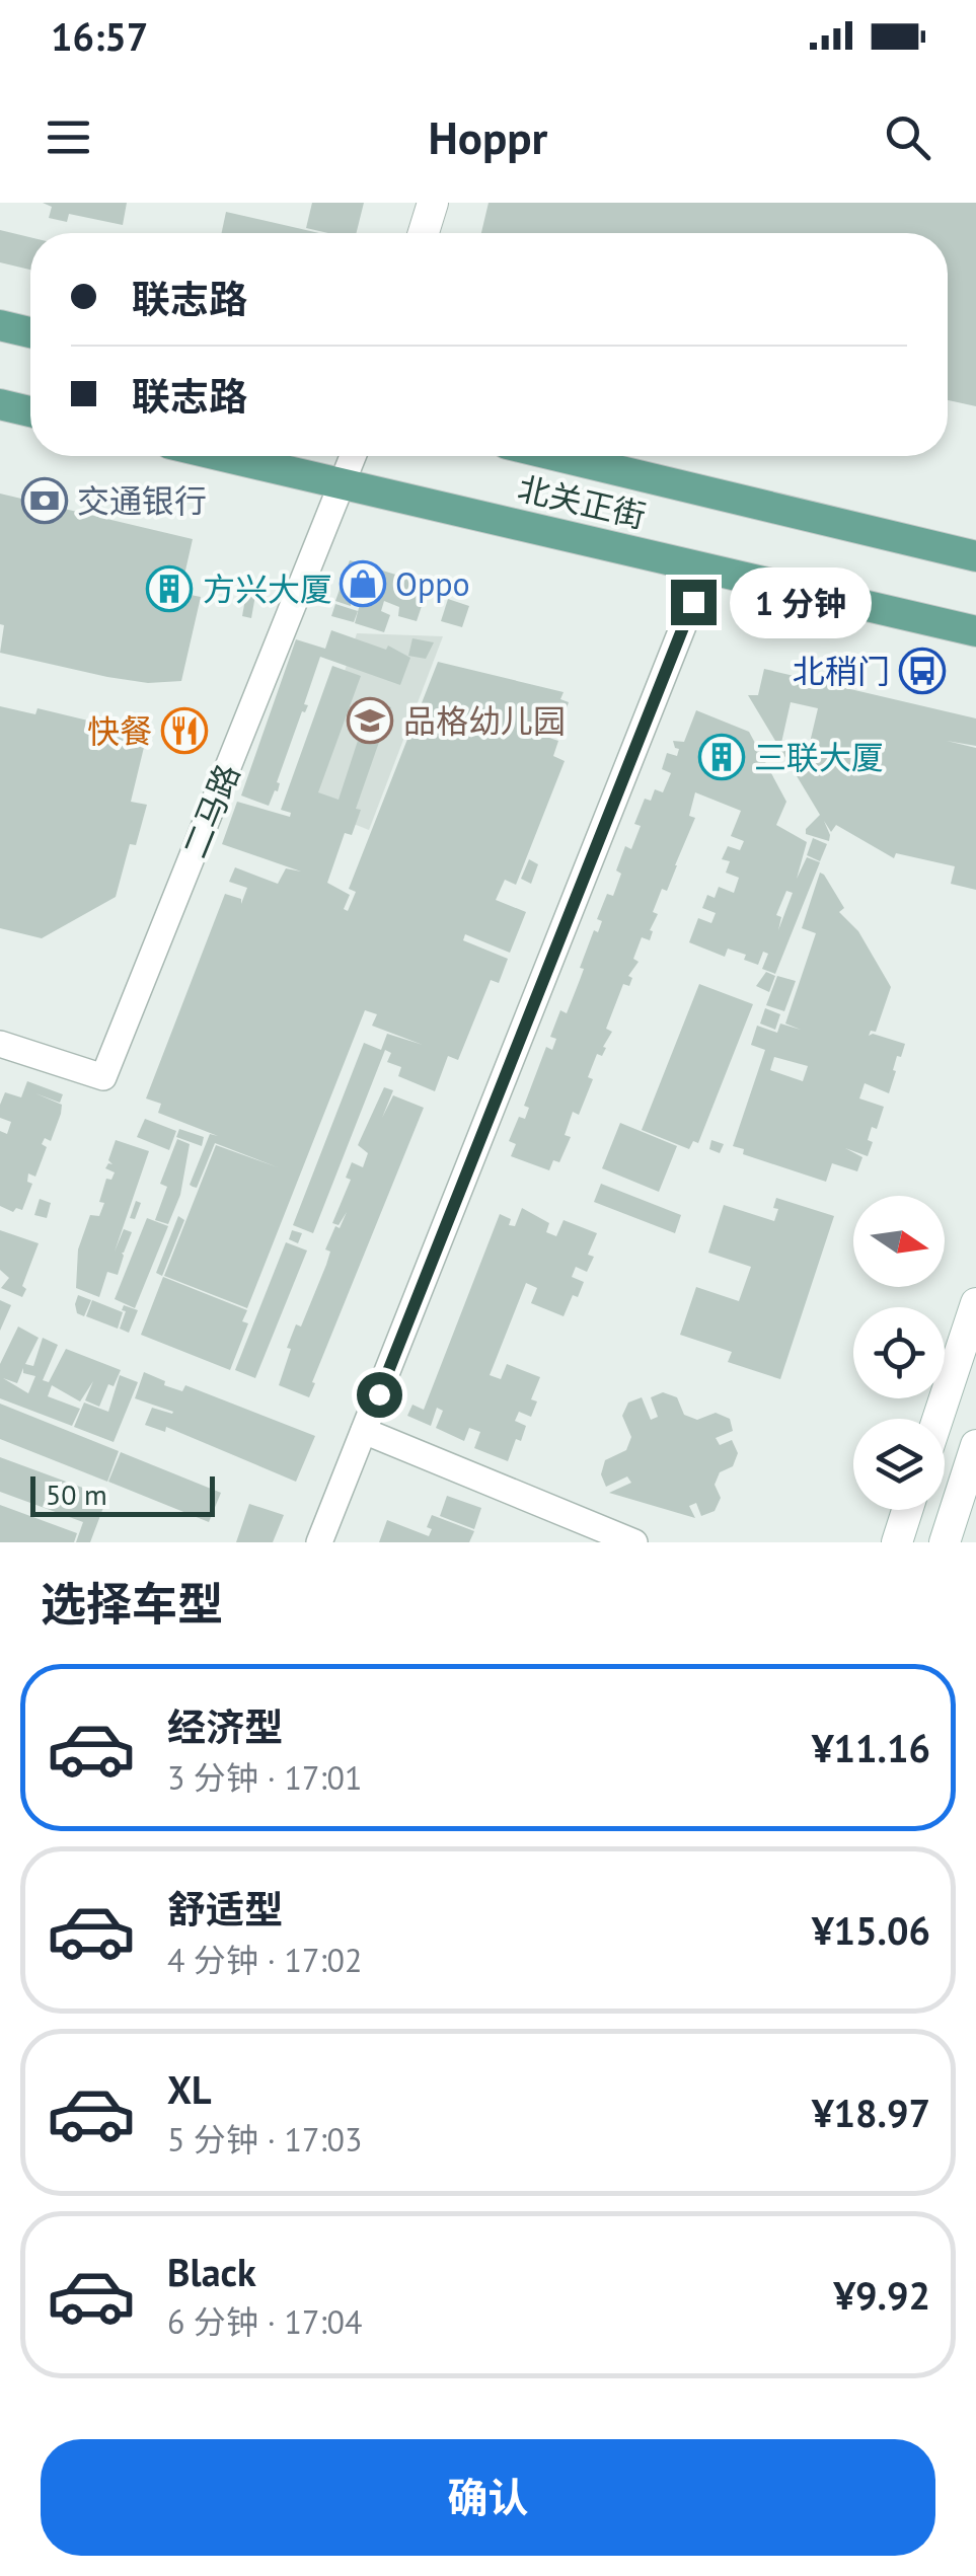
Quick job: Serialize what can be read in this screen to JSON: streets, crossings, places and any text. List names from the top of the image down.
{
  "streets": {
    "main road": ["北关正街"],
    "street": ["二马路"]
  },
  "crossings": [
    ["北关正街", "二马路"]
  ],
  "places": {
    "bank": ["交通银行"],
    "shop": ["Oppo"],
    "building": ["方兴大厦", "三联大厦"],
    "bus stop": ["北稍门"],
    "school or university": ["品格幼儿园"],
    "restaurant": ["快餐"]
  },
  "scale_bar": "50 m",
  "north": "right",
  "page": {
    "status": "16:57",
    "header": "Hoppr",
    "banner": ["联志路", "联志路"],
    "bubble": "1 分钟",
    "scale": "50 m",
    "heading": "选择车型",
    "list": [
      {
        "name": "经济型",
        "note": "3 分钟 · 17:01",
        "value": "¥11.16"
      },
      {
        "name": "舒适型",
        "note": "4 分钟 · 17:02",
        "value": "¥15.06"
      },
      {
        "name": "XL",
        "note": "5 分钟 · 17:03",
        "value": "¥18.97"
      },
      {
        "name": "Black",
        "note": "6 分钟 · 17:04",
        "value": "¥9.92"
      }
    ],
    "buttons": "确认"
  }
}
